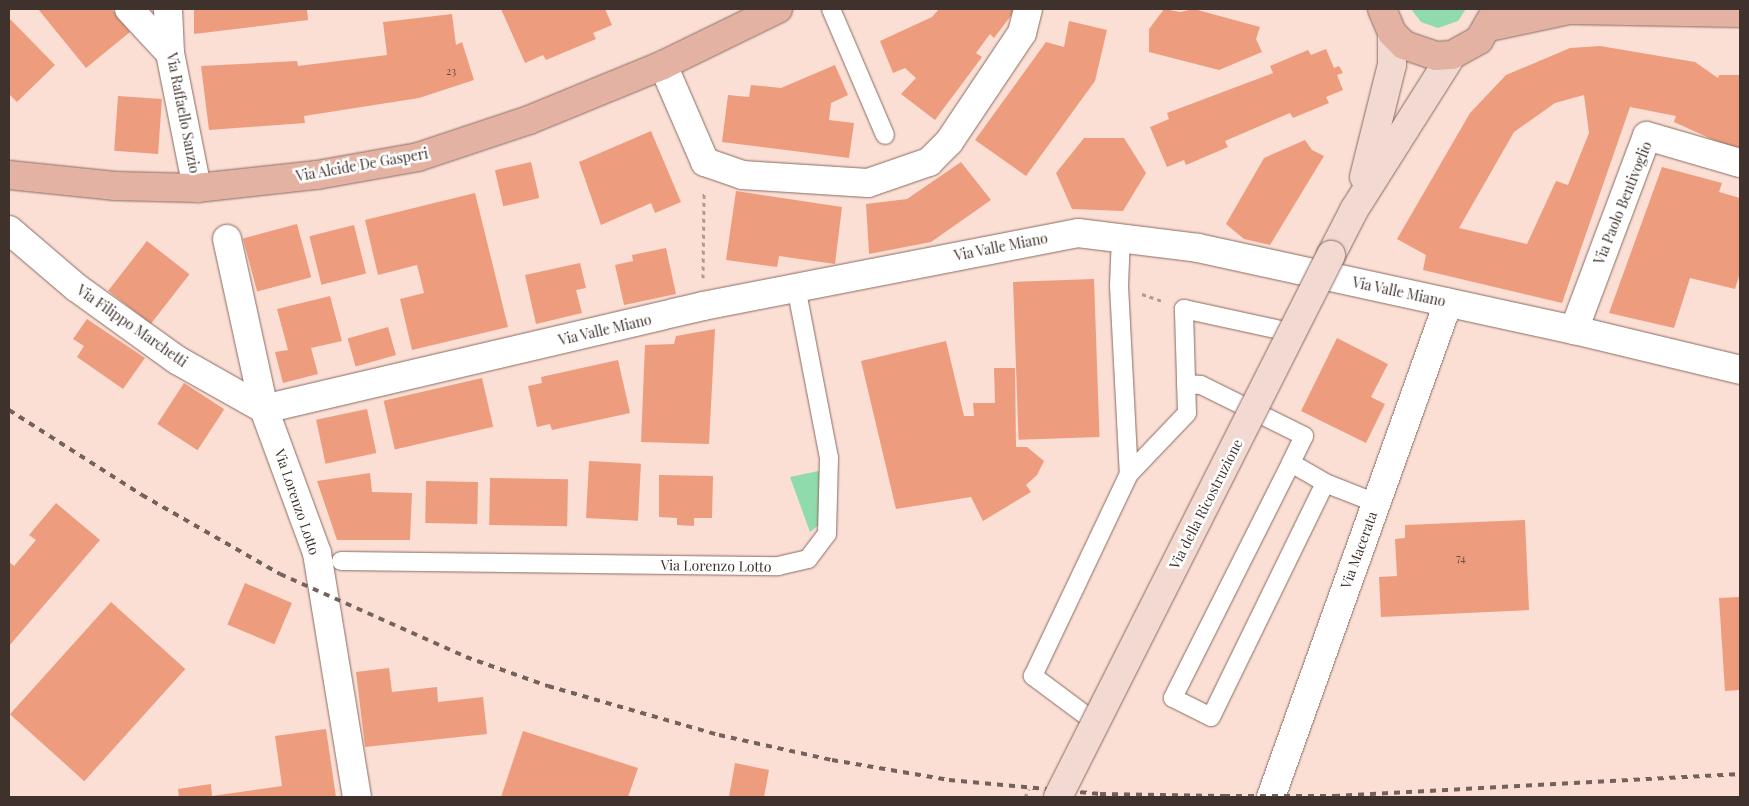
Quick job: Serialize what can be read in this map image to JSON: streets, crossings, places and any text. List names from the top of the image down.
{
  "streets": {
    "main road": ["Via Alcide De Gasperi", "Via della Ricostruzione"],
    "street": [
      "Via Raffaello Sanzio",
      "Via Paolo Bentivoglio",
      "Via Valle Miano",
      "Via Filippo Marchetti",
      "Via Lorenzo Lotto",
      "Via Macerata"
    ]
  },
  "crossings": [
    ["Via Raffaello Sanzio", "Via Alcide De Gasperi"],
    ["Via Paolo Bentivoglio", "Via Valle Miano"],
    ["Via Valle Miano", "Via Filippo Marchetti"],
    ["Via Valle Miano", "Via Lorenzo Lotto"],
    ["Via Valle Miano", "Via Macerata"],
    ["Via Filippo Marchetti", "Via Lorenzo Lotto"]
  ],
  "house_numbers": ["23", "74"]
}
